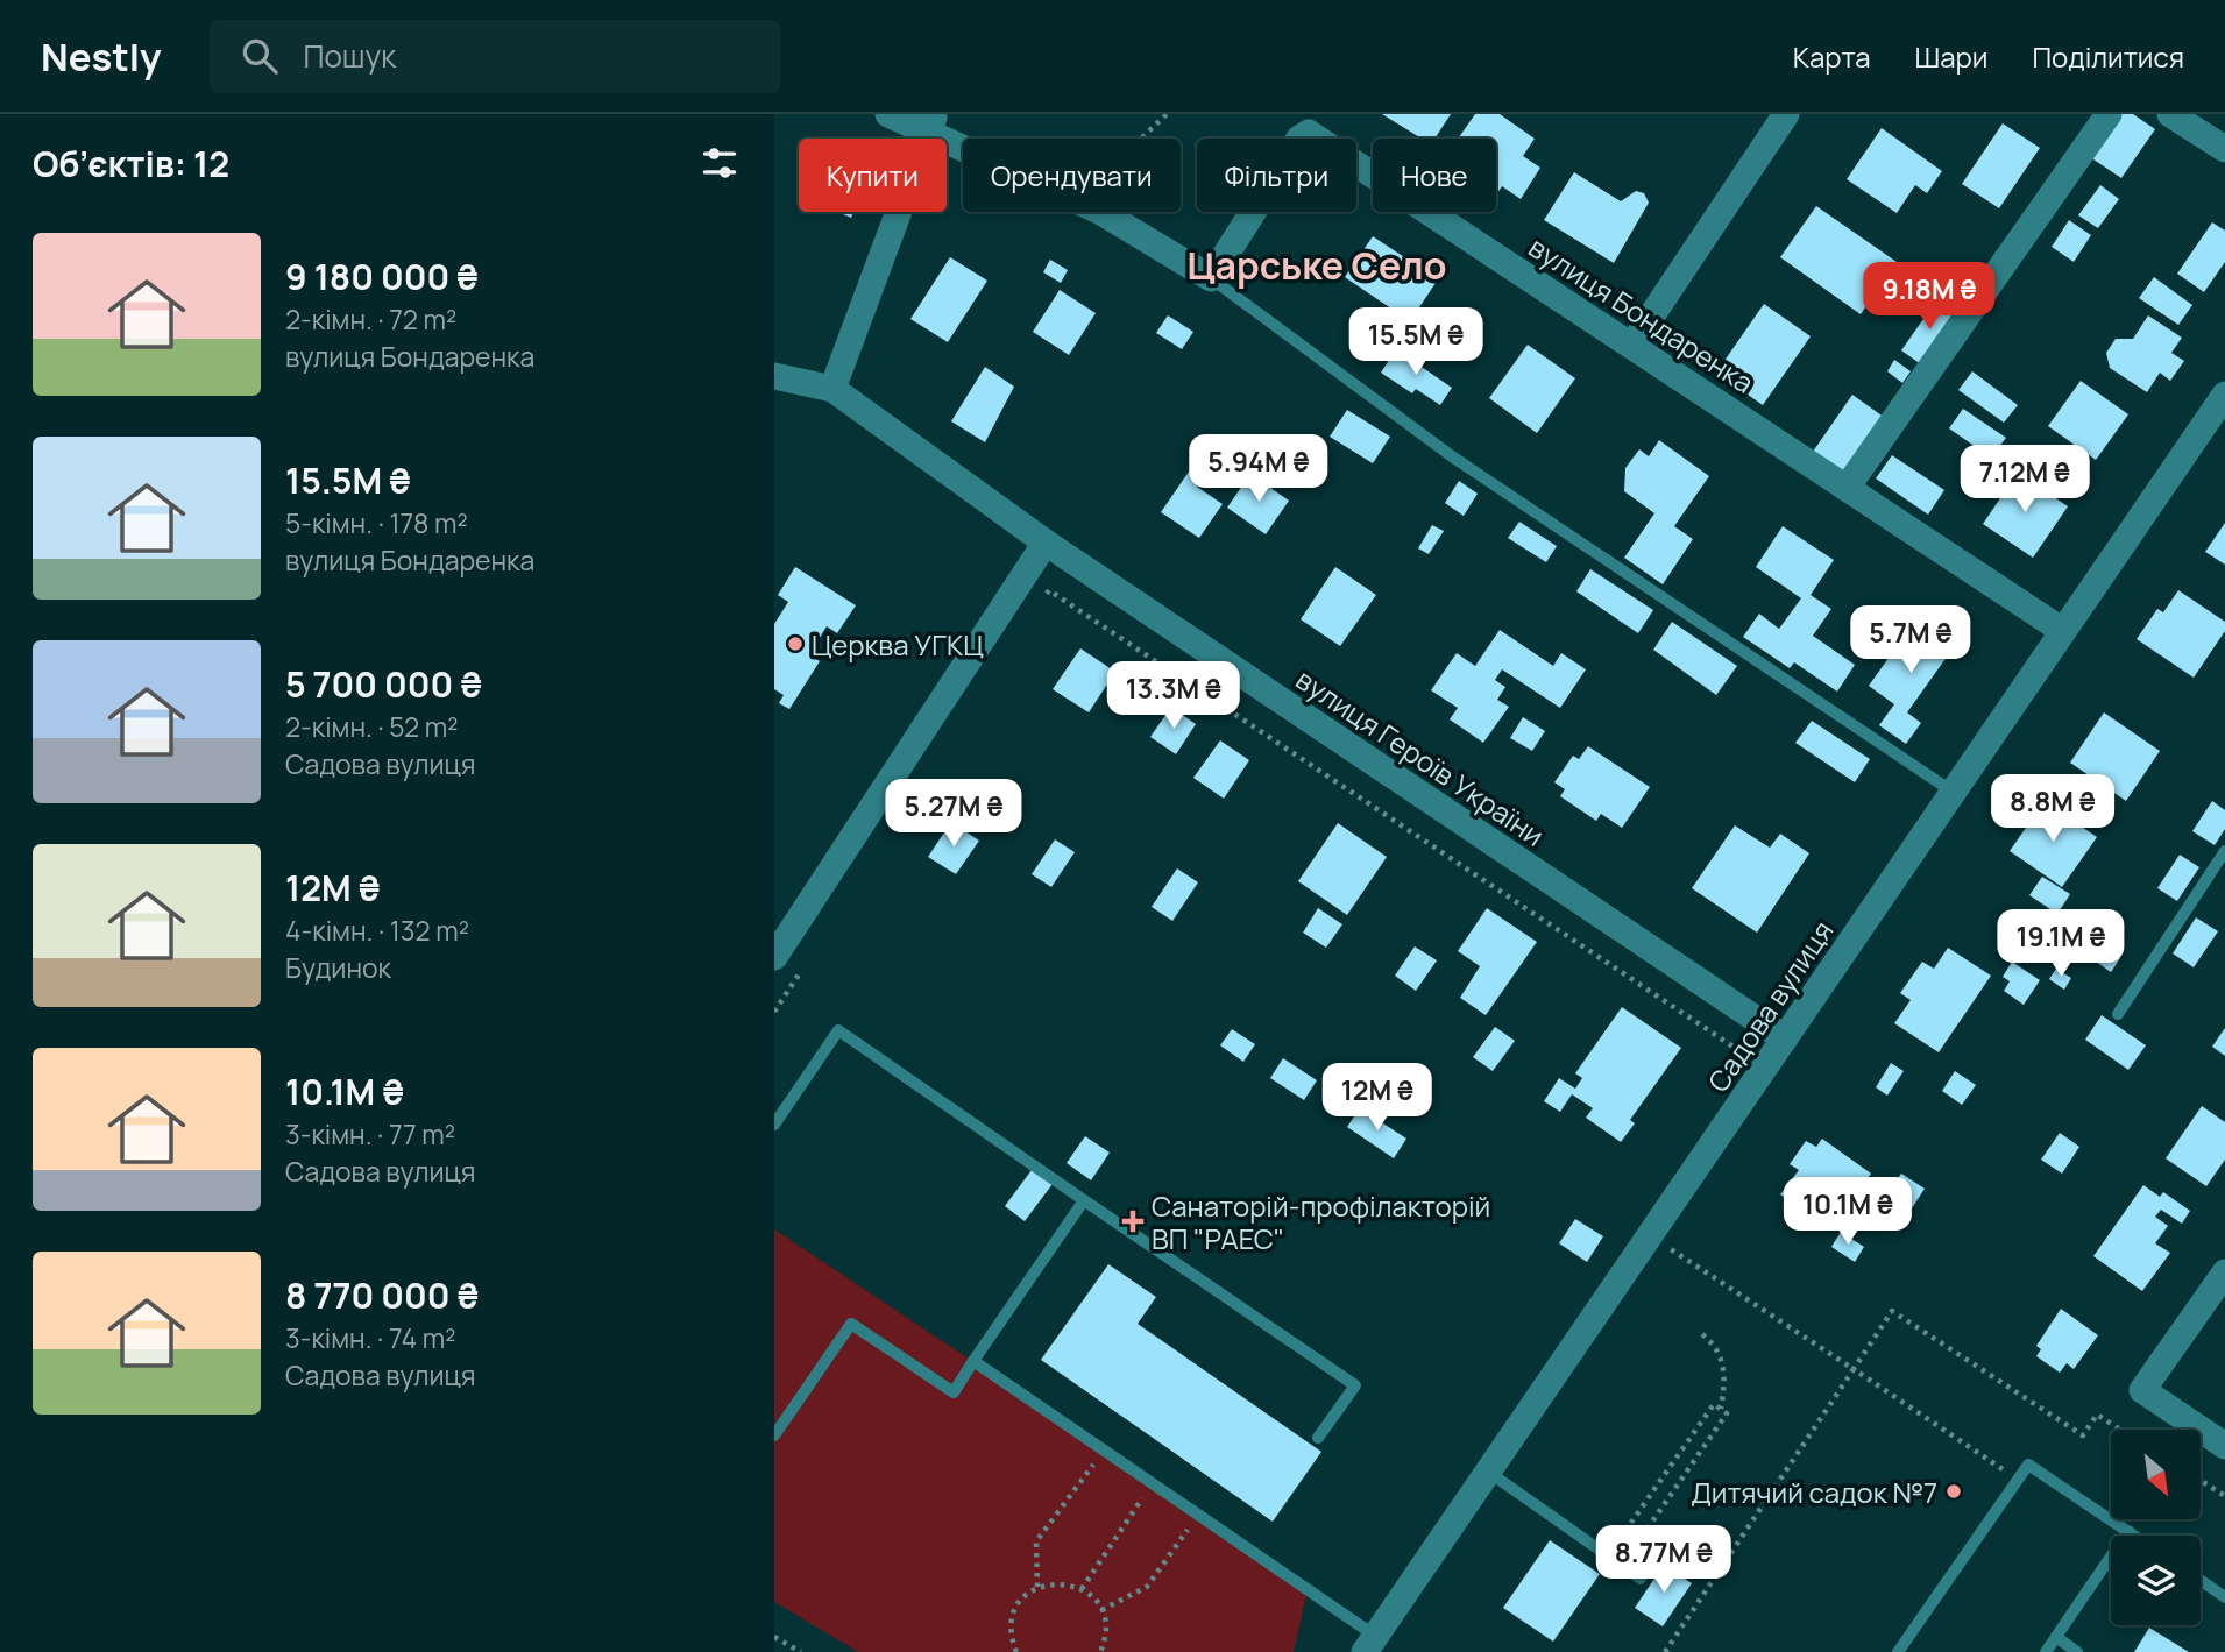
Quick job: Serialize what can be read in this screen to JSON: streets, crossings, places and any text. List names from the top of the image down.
{
  "streets": {
    "street": ["вулиця Бондаренка", "вулиця Героїв України", "Садова вулиця"]
  },
  "crossings": [
    ["вулиця Бондаренка", "Садова вулиця"],
    ["вулиця Героїв України", "Садова вулиця"]
  ],
  "districts": ["Царське Село"],
  "places": {
    "other": ["Церква УГКЦ", "Дитячий садок №7"],
    "health": ["Санаторій-профілакторій ВП \"РАЕС\""]
  },
  "north": "bottom right",
  "page": {
    "header": "Nestly",
    "search": "Пошук",
    "nav": ["Карта", "Шари", "Поділитися"],
    "heading": "Об’єктів: 12",
    "chip": [
      "Купити",
      "Орендувати",
      "Фільтри",
      "Нове"
    ],
    "list": [
      {
        "name": "9 180 000 ₴",
        "note": "2-кімн. · 72 m² · вулиця Бондаренка"
      },
      {
        "name": "15.5M ₴",
        "note": "5-кімн. · 178 m² · вулиця Бондаренка"
      },
      {
        "name": "5 700 000 ₴",
        "note": "2-кімн. · 52 m² · Садова вулиця"
      },
      {
        "name": "12M ₴",
        "note": "4-кімн. · 132 m² · Будинок"
      },
      {
        "name": "10.1M ₴",
        "note": "3-кімн. · 77 m² · Садова вулиця"
      },
      {
        "name": "8 770 000 ₴",
        "note": "3-кімн. · 74 m² · Садова вулиця"
      }
    ],
    "price": [
      "9.18M ₴",
      "15.5M ₴",
      "5.94M ₴",
      "7.12M ₴",
      "5.7M ₴",
      "13.3M ₴",
      "8.8M ₴",
      "5.27M ₴",
      "19.1M ₴",
      "12M ₴",
      "10.1M ₴",
      "8.77M ₴"
    ]
  }
}
